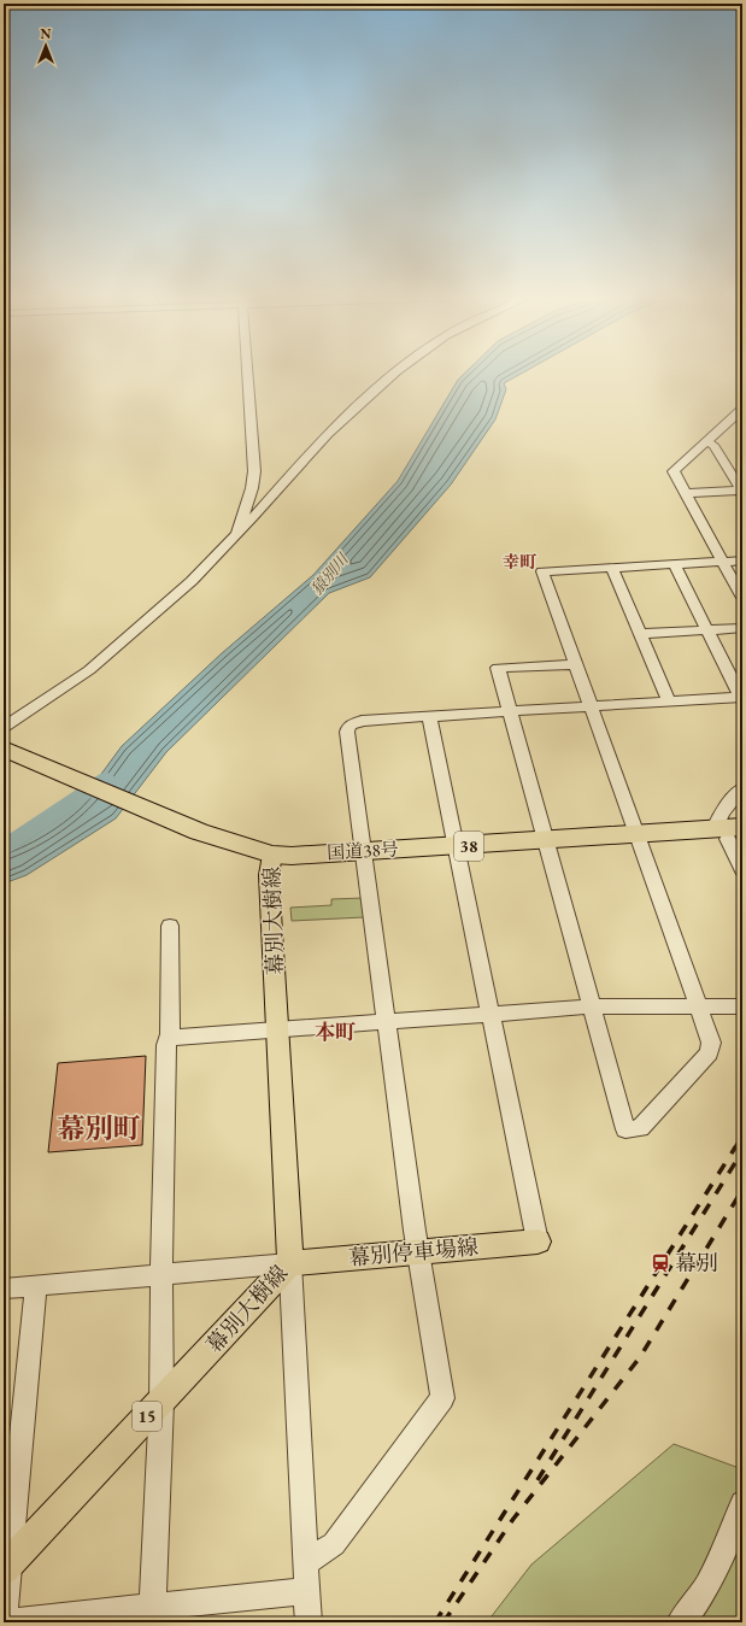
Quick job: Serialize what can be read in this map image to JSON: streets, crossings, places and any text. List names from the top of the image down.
{
  "streets": {
    "highway": ["38", "国道38号"],
    "main road": ["幕別大樹線", "幕別停車場線", "15"]
  },
  "crossings": [
    ["国道38号", "幕別大樹線"],
    ["幕別大樹線", "幕別停車場線"]
  ],
  "districts": ["幸町", "本町", "幕別町"],
  "water": ["猿別川"],
  "places": {
    "station": ["幕別"]
  },
  "north": "top"
}
